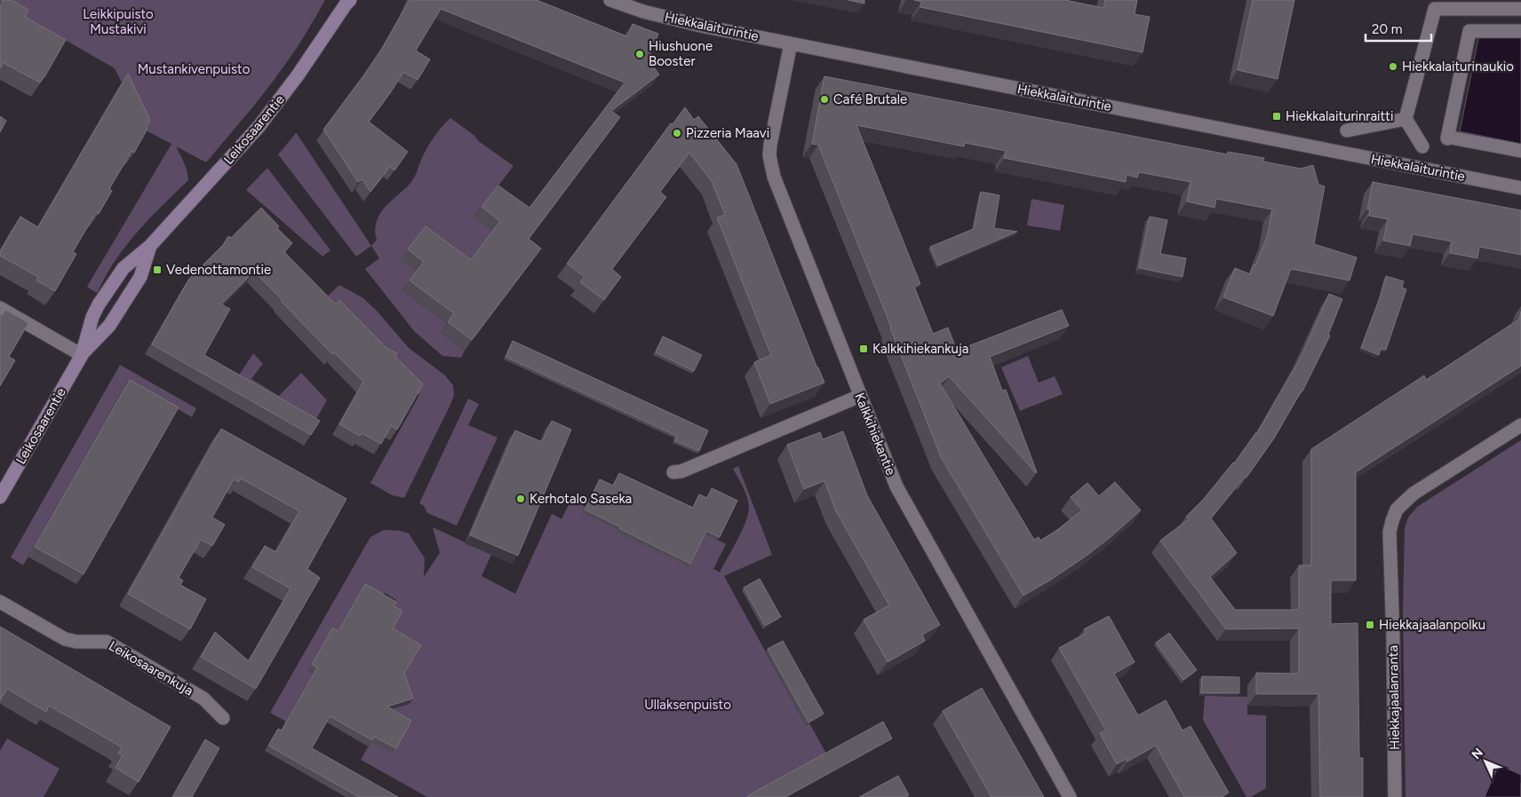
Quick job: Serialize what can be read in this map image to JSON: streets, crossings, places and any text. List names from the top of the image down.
{
  "streets": {
    "street": [
      "Hiekkalaiturintie",
      "Leikosaarentie",
      "Kalkkihiekantie",
      "Leikosaarenkuja",
      "Hiekkajaalanranta"
    ]
  },
  "crossings": [
    ["Hiekkalaiturintie", "Kalkkihiekantie"]
  ],
  "parks": ["Leikkipuisto Mustakivi", "Mustankivenpuisto", "Ullaksenpuisto"],
  "places": {
    "other": [
      "Hiushuone Booster",
      "Hiekkalaiturinaukio",
      "Café Brutale",
      "Pizzeria Maavi",
      "Kerhotalo Saseka"
    ],
    "transit": [
      "Hiekkalaiturinraitti",
      "Vedenottamontie",
      "Kalkkihiekankuja",
      "Hiekkajaalanpolku"
    ]
  },
  "scale_bar": "20 m",
  "north": "top left"
}
